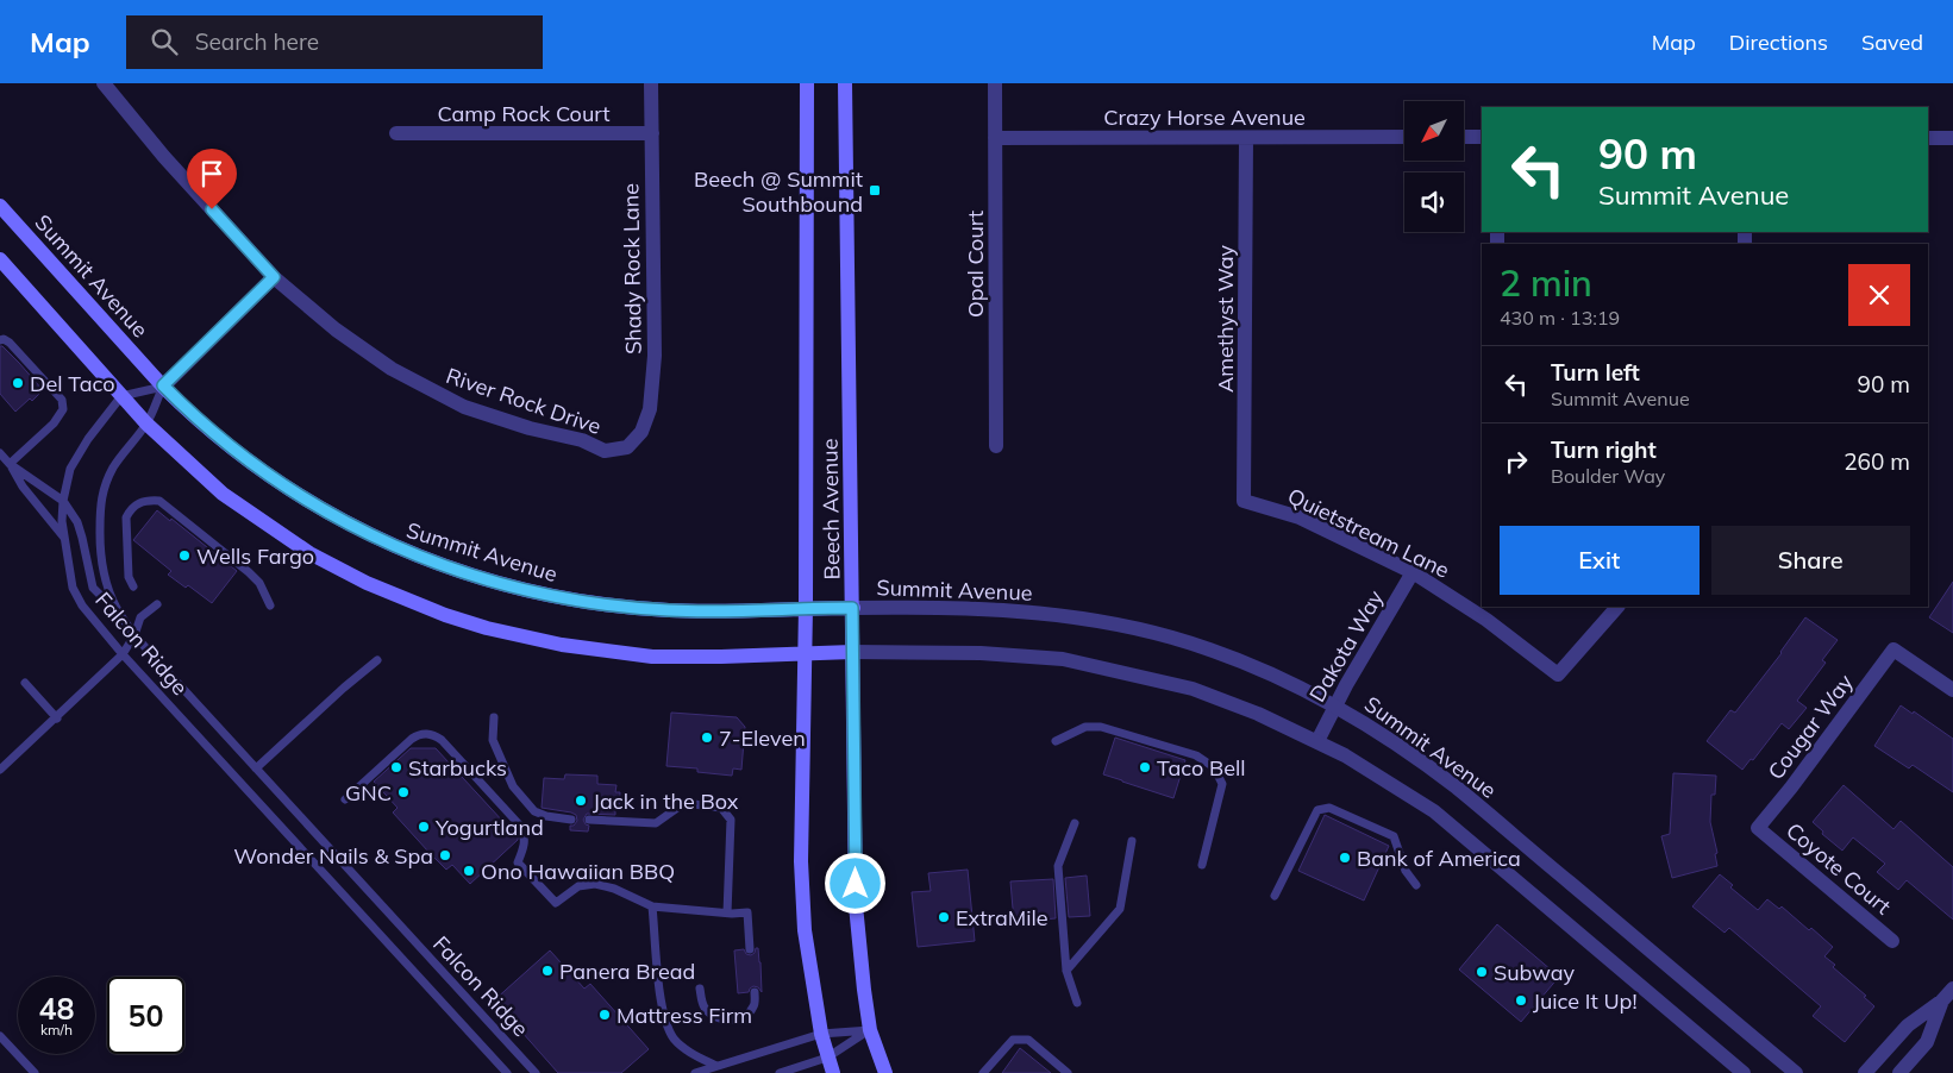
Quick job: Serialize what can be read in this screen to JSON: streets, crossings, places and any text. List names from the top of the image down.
{
  "streets": {
    "main road": ["Summit Avenue", "Beech Avenue"],
    "street": [
      "Camp Rock Court",
      "Crazy Horse Avenue",
      "Opal Court",
      "Shady Rock Lane",
      "Amethyst Way",
      "River Rock Drive",
      "Quietstream Lane",
      "Dakota Way",
      "Cougar Way",
      "Coyote Court"
    ],
    "lane": ["Falcon Ridge"]
  },
  "crossings": [
    ["Camp Rock Court", "Shady Rock Lane"],
    ["Crazy Horse Avenue", "Opal Court"],
    ["Crazy Horse Avenue", "Amethyst Way"],
    ["Shady Rock Lane", "River Rock Drive"],
    ["Summit Avenue", "Beech Avenue"],
    ["Summit Avenue", "Falcon Ridge"],
    ["Summit Avenue", "Dakota Way"],
    ["Amethyst Way", "Quietstream Lane"],
    ["Quietstream Lane", "Dakota Way"],
    ["Cougar Way", "Coyote Court"]
  ],
  "places": {
    "transit": ["Beech @ Summit Southbound"],
    "other": [
      "Del Taco",
      "Wells Fargo",
      "7-Eleven",
      "Starbucks",
      "Taco Bell",
      "GNC",
      "Jack in the Box",
      "Yogurtland",
      "Wonder Nails & Spa",
      "Bank of America",
      "Ono Hawaiian BBQ",
      "ExtraMile",
      "Panera Bread",
      "Subway",
      "Juice It Up!",
      "Mattress Firm"
    ]
  },
  "north": "bottom left",
  "page": {
    "header": "Map",
    "search": "Search here",
    "nav": ["Map", "Directions", "Saved"],
    "turn": ["90 m", "Summit Avenue"],
    "heading": ["2 min", "430 m · 13:19"],
    "list": [
      {
        "name": "Turn left",
        "note": "Summit Avenue",
        "value": "90 m"
      },
      {
        "name": "Turn right",
        "note": "Boulder Way",
        "value": "260 m"
      }
    ],
    "buttons": ["Exit", "Share"],
    "speed": "48 km/h",
    "limit": "50"
  }
}
